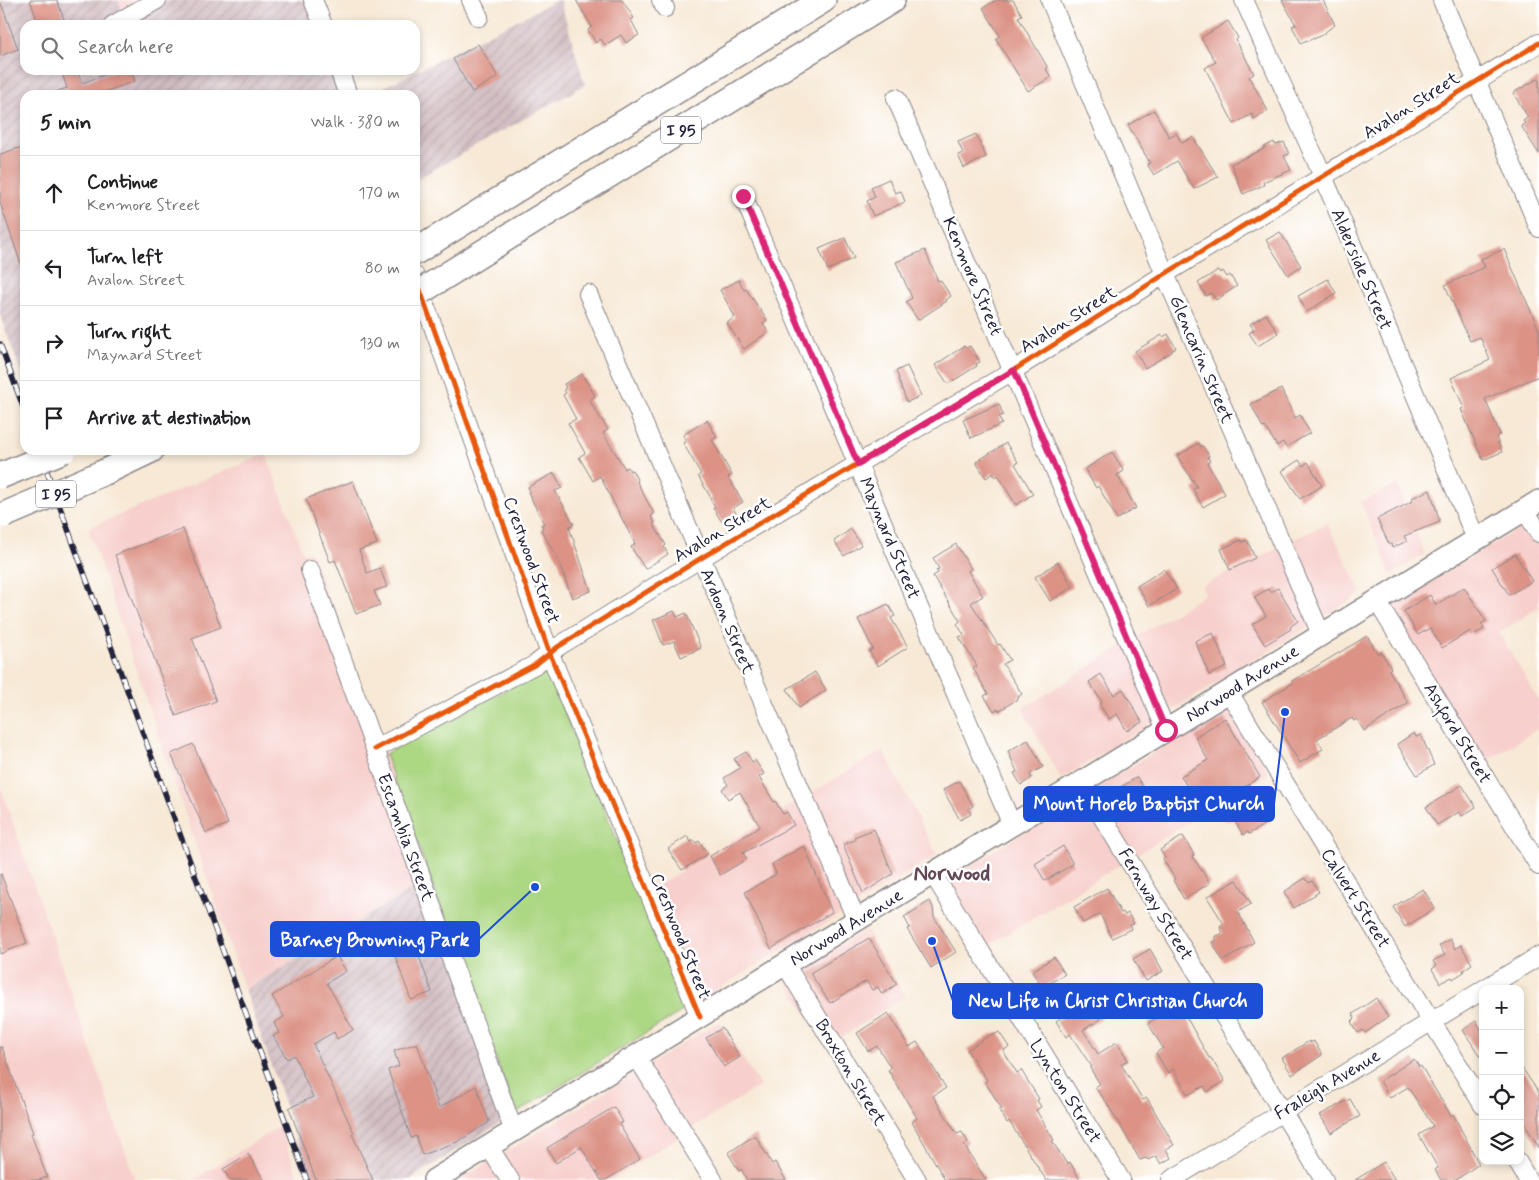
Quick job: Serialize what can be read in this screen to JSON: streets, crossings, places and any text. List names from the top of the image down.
{
  "streets": {
    "highway": ["I 95"],
    "main road": ["Norwood Avenue"],
    "street": [
      "Avalon Street",
      "Alderside Street",
      "Kenmore Street",
      "Glencarin Street",
      "Maynard Street",
      "Crestwood Street",
      "Ardoon Street",
      "Ashford Street",
      "Escambia Street",
      "Calvert Street",
      "Fernway Street",
      "Broxton Street",
      "Fraleigh Avenue",
      "Lynton Street"
    ]
  },
  "crossings": [
    ["Avalon Street", "Alderside Street"],
    ["Avalon Street", "Kenmore Street"],
    ["Avalon Street", "Glencarin Street"],
    ["Avalon Street", "Maynard Street"],
    ["Avalon Street", "Crestwood Street"],
    ["Avalon Street", "Ardoon Street"],
    ["Avalon Street", "Escambia Street"],
    ["Alderside Street", "Norwood Avenue"],
    ["Kenmore Street", "Norwood Avenue"],
    ["Glencarin Street", "Norwood Avenue"],
    ["Maynard Street", "Norwood Avenue"],
    ["Crestwood Street", "Norwood Avenue"],
    ["Ardoon Street", "Norwood Avenue"],
    ["Norwood Avenue", "Ashford Street"],
    ["Norwood Avenue", "Escambia Street"],
    ["Norwood Avenue", "Calvert Street"],
    ["Norwood Avenue", "Fernway Street"],
    ["Norwood Avenue", "Broxton Street"],
    ["Norwood Avenue", "Lynton Street"],
    ["Calvert Street", "Fraleigh Avenue"],
    ["Fernway Street", "Fraleigh Avenue"]
  ],
  "districts": ["Norwood"],
  "places": ["Mount Horeb Baptist Church", "Barney Browning Park", "New Life in Christ Christian Church"],
  "page": {
    "search": "Search here",
    "heading": ["5 min", "Walk · 380 m"],
    "list": [
      ["Continue", "Kenmore Street", "170 m"],
      ["Turn left", "Avalon Street", "80 m"],
      ["Turn right", "Maynard Street", "130 m"],
      "Arrive at destination"
    ],
    "map_buttons": ["+", "−"]
  }
}
